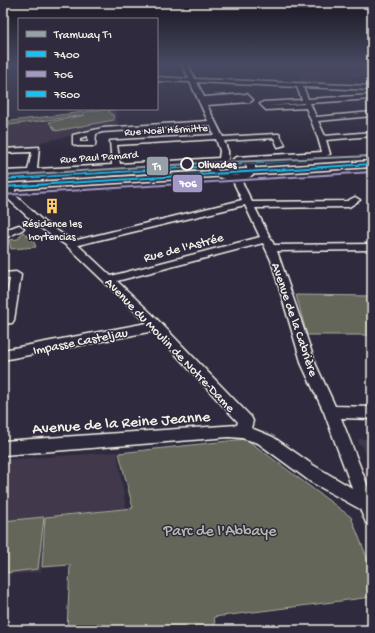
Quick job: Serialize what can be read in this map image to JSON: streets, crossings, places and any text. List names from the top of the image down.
{
  "streets": {
    "street": [
      "Rue Noël Hérmitte",
      "Rue Paul Pamard",
      "Rue de l'Astrée",
      "Avenue de la Cabrière",
      "Impasse Casteljau",
      "Avenue du Moulin de Notre-Dame",
      "Avenue de la Reine Jeanne"
    ]
  },
  "crossings": [
    ["Rue Noël Hérmitte", "Rue Paul Pamard"],
    ["Rue de l'Astrée", "Avenue de la Cabrière"],
    ["Rue de l'Astrée", "Avenue du Moulin de Notre-Dame"],
    ["Impasse Casteljau", "Avenue du Moulin de Notre-Dame"],
    ["Avenue du Moulin de Notre-Dame", "Avenue de la Reine Jeanne"]
  ],
  "parks": ["Parc de l'Abbaye"],
  "places": {
    "other": ["Olivades"],
    "building": ["Résidence les hortencias"]
  },
  "lines": [
    "tram line T1",
    "transit line 7500",
    "transit line 7400",
    "transit line 706"
  ],
  "legend": [
    "Tramway T1",
    "7400",
    "706",
    "7500"
  ]
}
